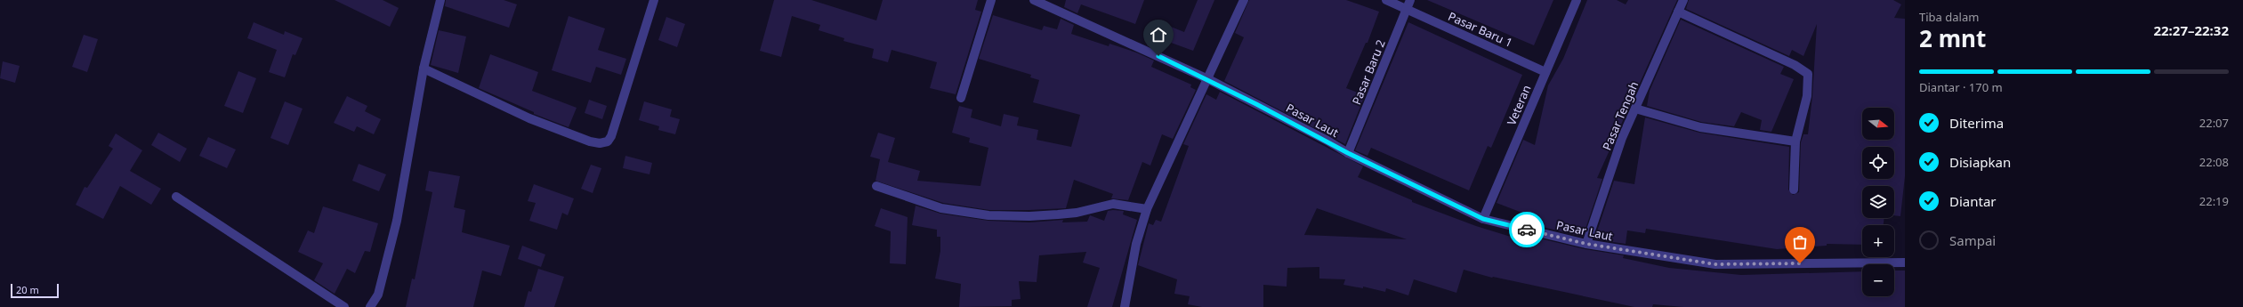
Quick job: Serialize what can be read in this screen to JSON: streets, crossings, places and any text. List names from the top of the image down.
{
  "streets": {
    "street": [
      "Pasar Baru 1",
      "Pasar Baru 2",
      "Veteran",
      "Pasar Tengah",
      "Pasar Laut"
    ]
  },
  "crossings": [
    ["Pasar Baru 1", "Pasar Baru 2"],
    ["Pasar Baru 1", "Veteran"],
    ["Pasar Baru 2", "Pasar Laut"],
    ["Veteran", "Pasar Laut"],
    ["Pasar Tengah", "Pasar Laut"]
  ],
  "scale_bar": "20 m",
  "north": "right",
  "page": {
    "heading": ["2 mnt", "Tiba dalam", "22:27–22:32"],
    "bar": "Diantar · 170 m",
    "list": [
      ["Diterima", "22:07"],
      ["Disiapkan", "22:08"],
      ["Diantar", "22:19"],
      "Sampai"
    ],
    "map_buttons": ["+", "−"],
    "scale": "20 m"
  }
}
